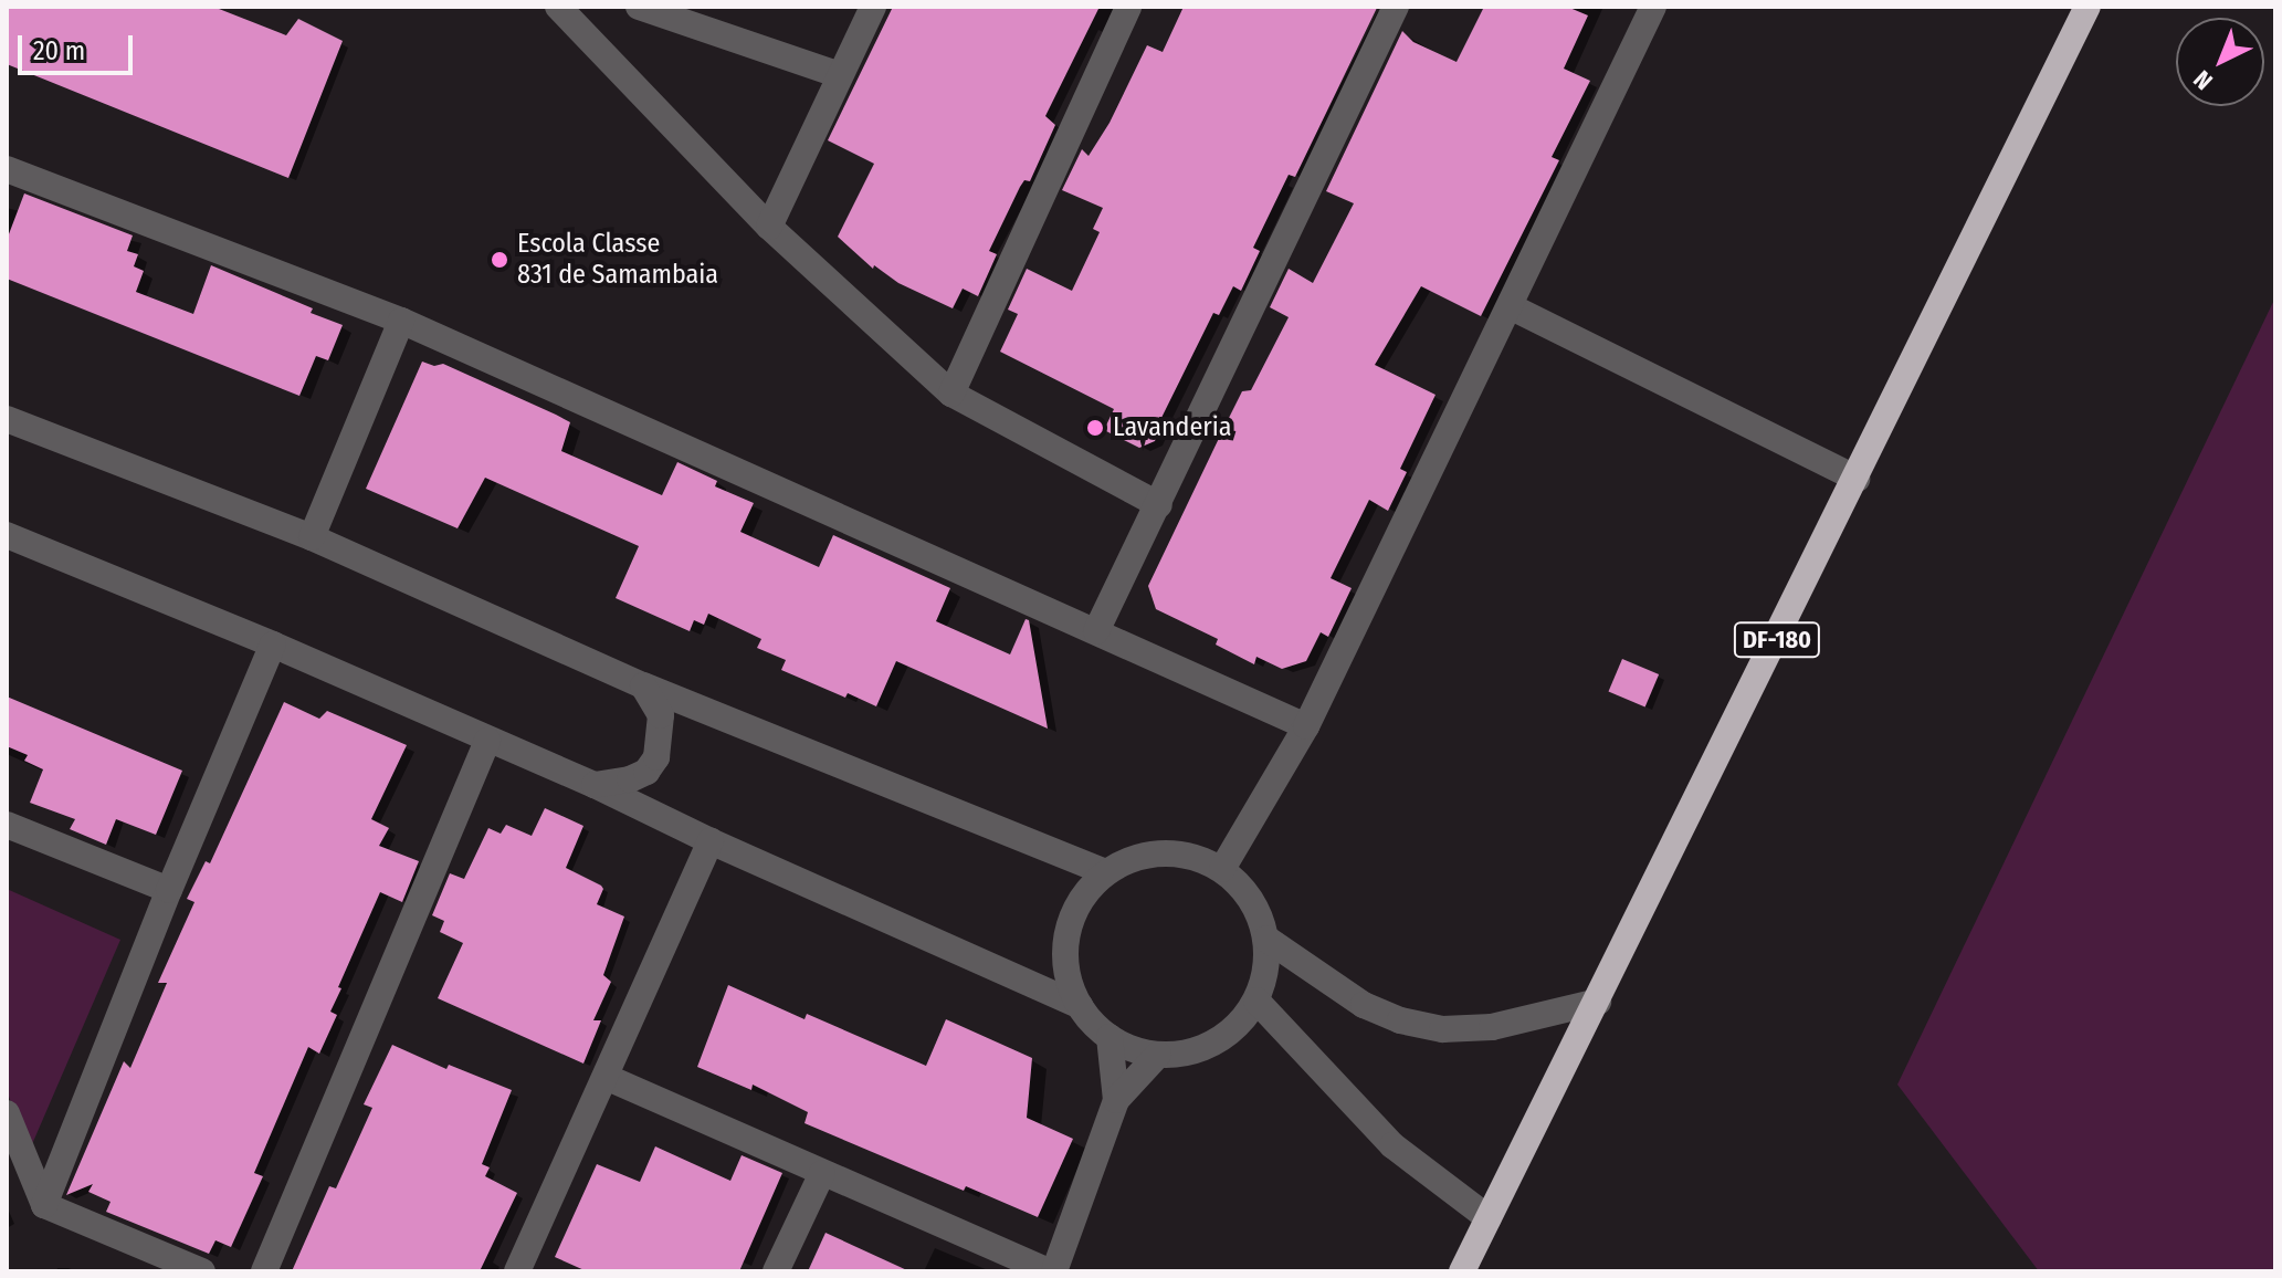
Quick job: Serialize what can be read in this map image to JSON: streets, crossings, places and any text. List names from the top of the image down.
{
  "streets": {
    "highway": ["DF-180"]
  },
  "places": ["Escola Classe 831 de Samambaia", "Lavanderia"],
  "scale_bar": "20 m",
  "north": "bottom left"
}
